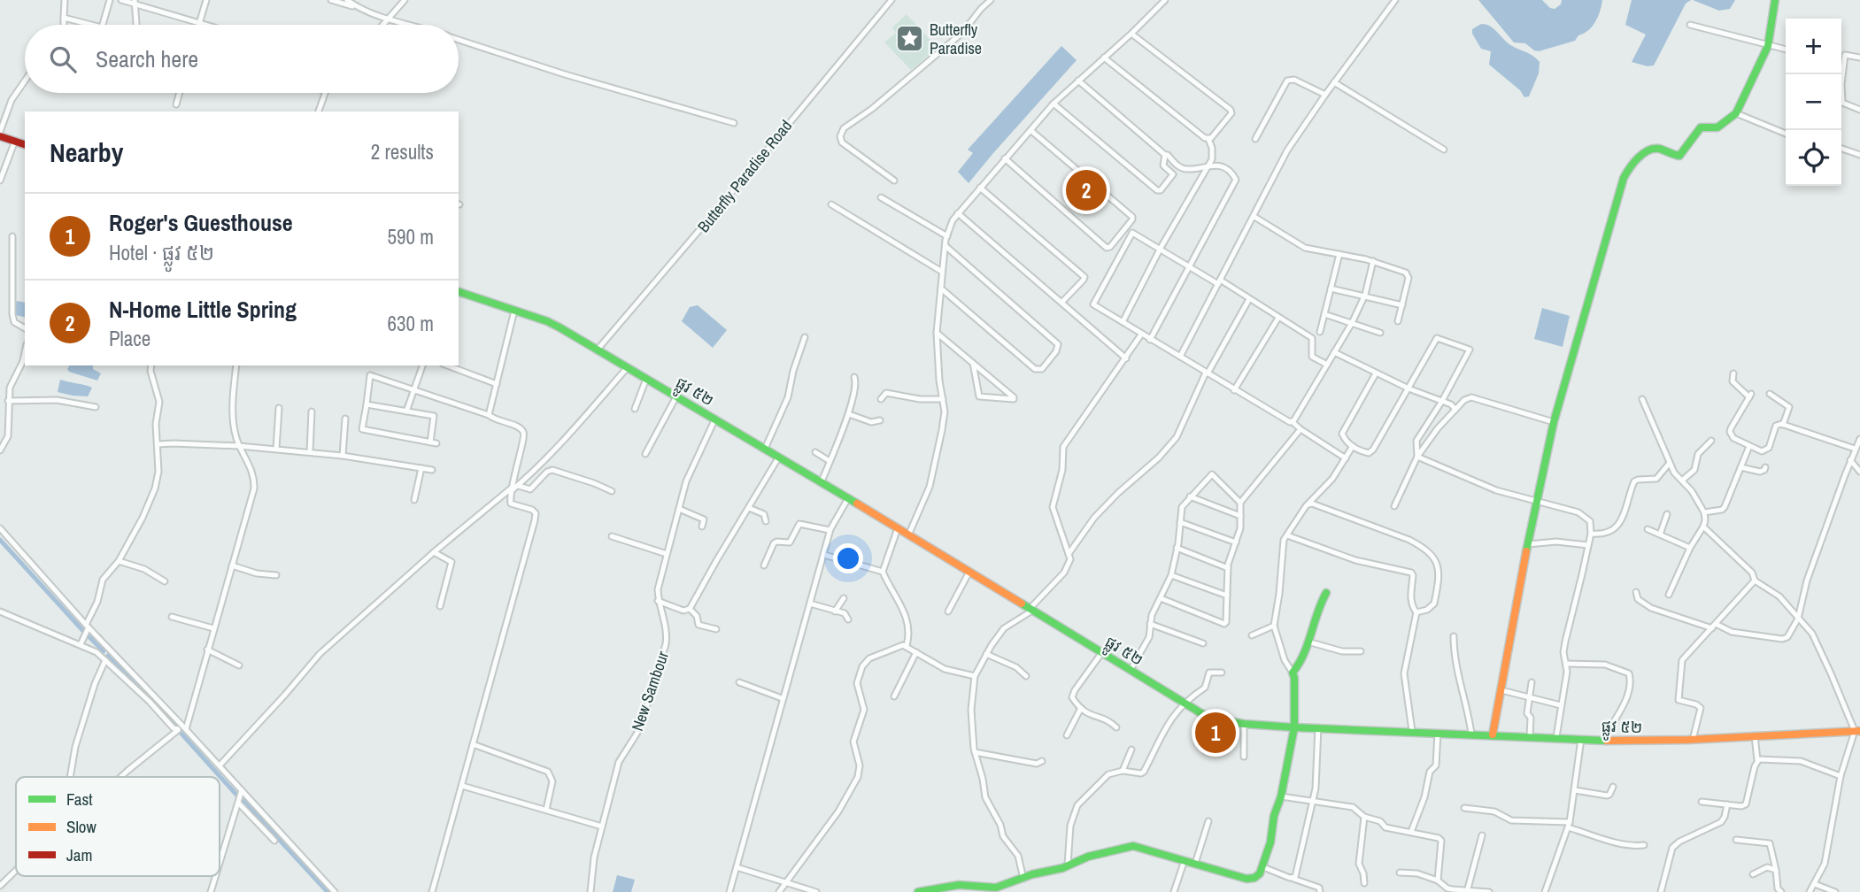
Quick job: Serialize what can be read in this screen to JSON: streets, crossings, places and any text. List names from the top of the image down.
{
  "streets": {
    "street": ["Butterfly Paradise Road", "ផ្លូវ ៥២", "New Sambour"]
  },
  "crossings": [
    ["Butterfly Paradise Road", "ផ្លូវ ៥២"],
    ["ផ្លូវ ៥២", "New Sambour"]
  ],
  "places": {
    "place": ["Butterfly Paradise"]
  },
  "legend": ["Fast", "Slow", "Jam"],
  "page": {
    "map_buttons": ["+", "−"],
    "search": "Search here",
    "heading": ["Nearby", "2 results"],
    "pins": ["2", "1"],
    "list": [
      {
        "mark": "1",
        "name": "Roger's Guesthouse",
        "note": "Hotel · ផ្លូវ ៥២",
        "value": "590 m"
      },
      {
        "mark": "2",
        "name": "N-Home Little Spring",
        "note": "Place",
        "value": "630 m"
      }
    ]
  }
}
